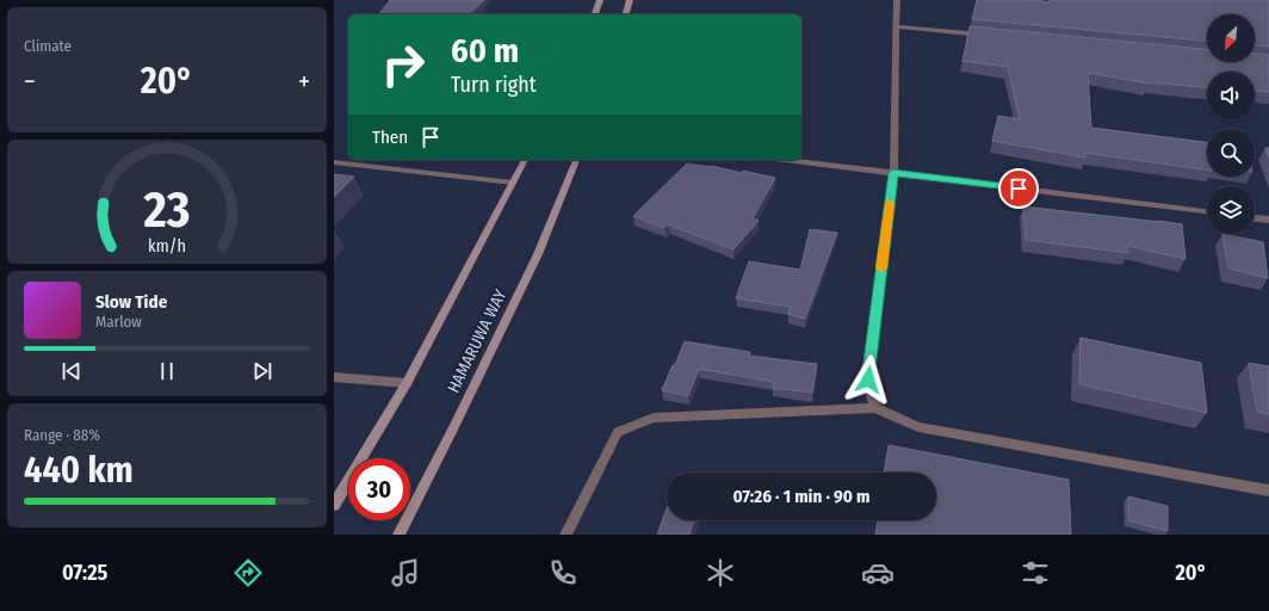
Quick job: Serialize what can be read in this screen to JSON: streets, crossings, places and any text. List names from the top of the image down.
{
  "streets": {
    "main road": ["HAMARUWA WAY"]
  },
  "north": "bottom left",
  "page": {
    "tile": [
      "Climate",
      ["Range · 88%", "440 km"]
    ],
    "turn": ["60 m", "Turn right"],
    "heat": ["−", "20°", "+"],
    "then": "Then",
    "song": ["Slow Tide", "Marlow"],
    "limit": "30",
    "trip": "07:26 · 1 min · 90 m",
    "tabs": ["07:25", "20°"],
    "gauge": ["23", "km/h"]
  }
}
